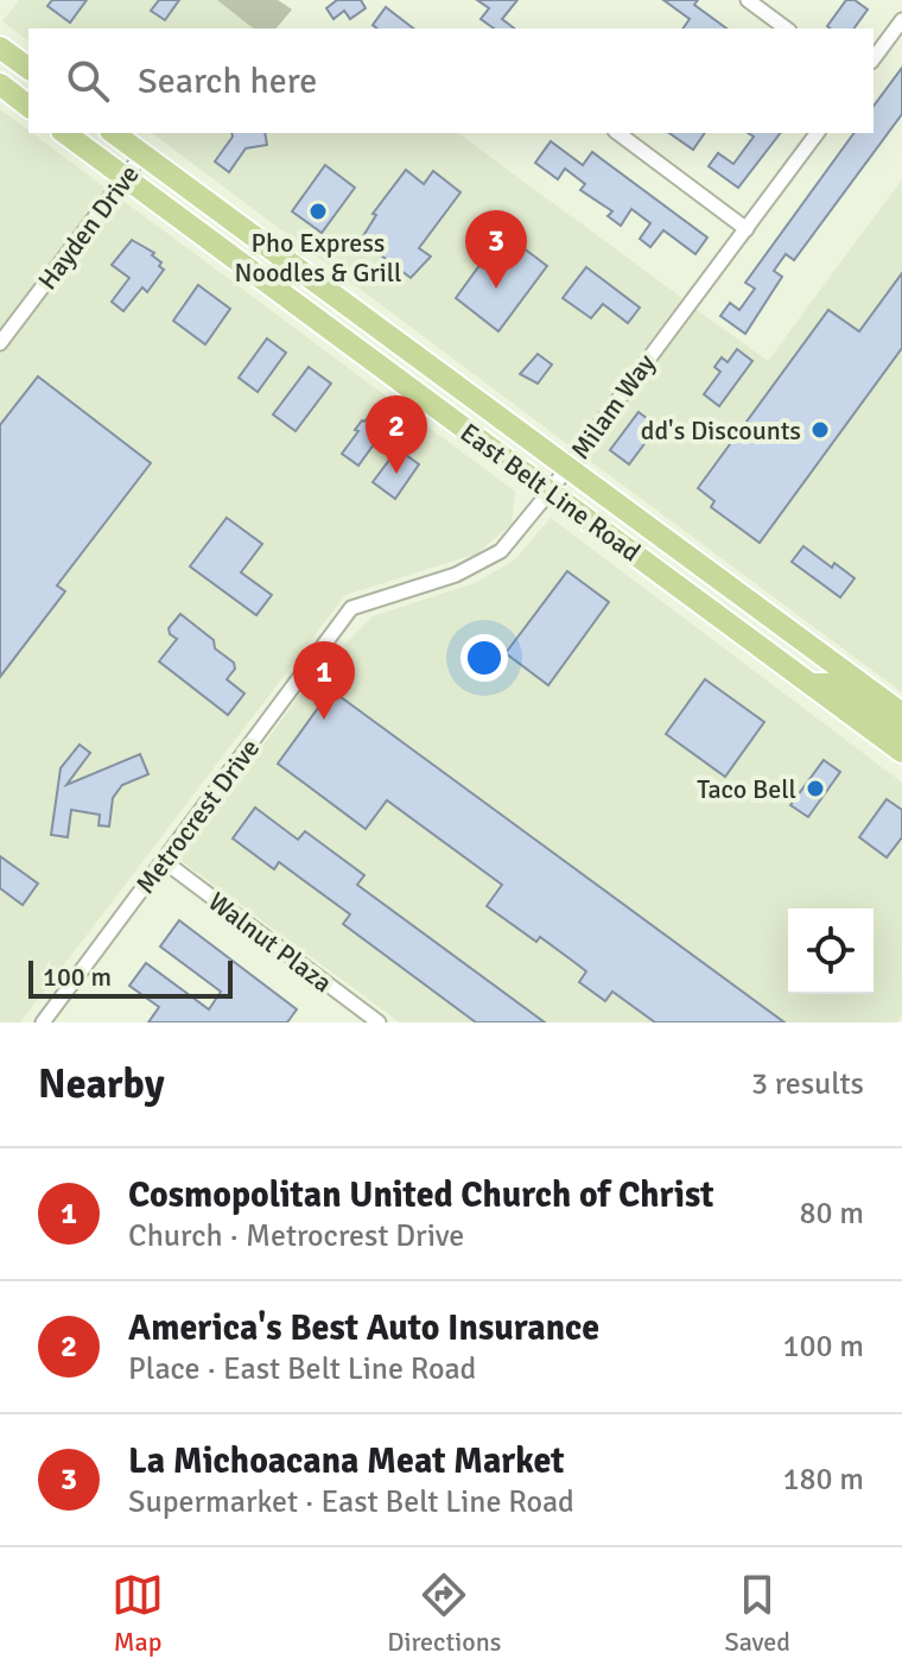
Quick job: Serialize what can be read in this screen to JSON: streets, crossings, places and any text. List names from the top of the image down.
{
  "streets": {
    "main road": ["East Belt Line Road"],
    "street": [
      "Hayden Drive",
      "Milam Way",
      "Metrocrest Drive",
      "Walnut Plaza"
    ]
  },
  "crossings": [
    ["Hayden Drive", "East Belt Line Road"],
    ["Milam Way", "East Belt Line Road"],
    ["Milam Way", "Metrocrest Drive"],
    ["Metrocrest Drive", "Walnut Plaza"]
  ],
  "places": ["Pho Express Noodles & Grill", "dd's Discounts", "Taco Bell"],
  "scale_bar": "100 m",
  "page": {
    "search": "Search here",
    "pins": ["3", "2", "1"],
    "scale": "100 m",
    "heading": ["Nearby", "3 results"],
    "list": [
      {
        "mark": "1",
        "name": "Cosmopolitan United Church of Christ",
        "note": "Church · Metrocrest Drive",
        "value": "80 m"
      },
      {
        "mark": "2",
        "name": "America's Best Auto Insurance",
        "note": "Place · East Belt Line Road",
        "value": "100 m"
      },
      {
        "mark": "3",
        "name": "La Michoacana Meat Market",
        "note": "Supermarket · East Belt Line Road",
        "value": "180 m"
      }
    ],
    "nav": ["Map", "Directions", "Saved"]
  }
}
